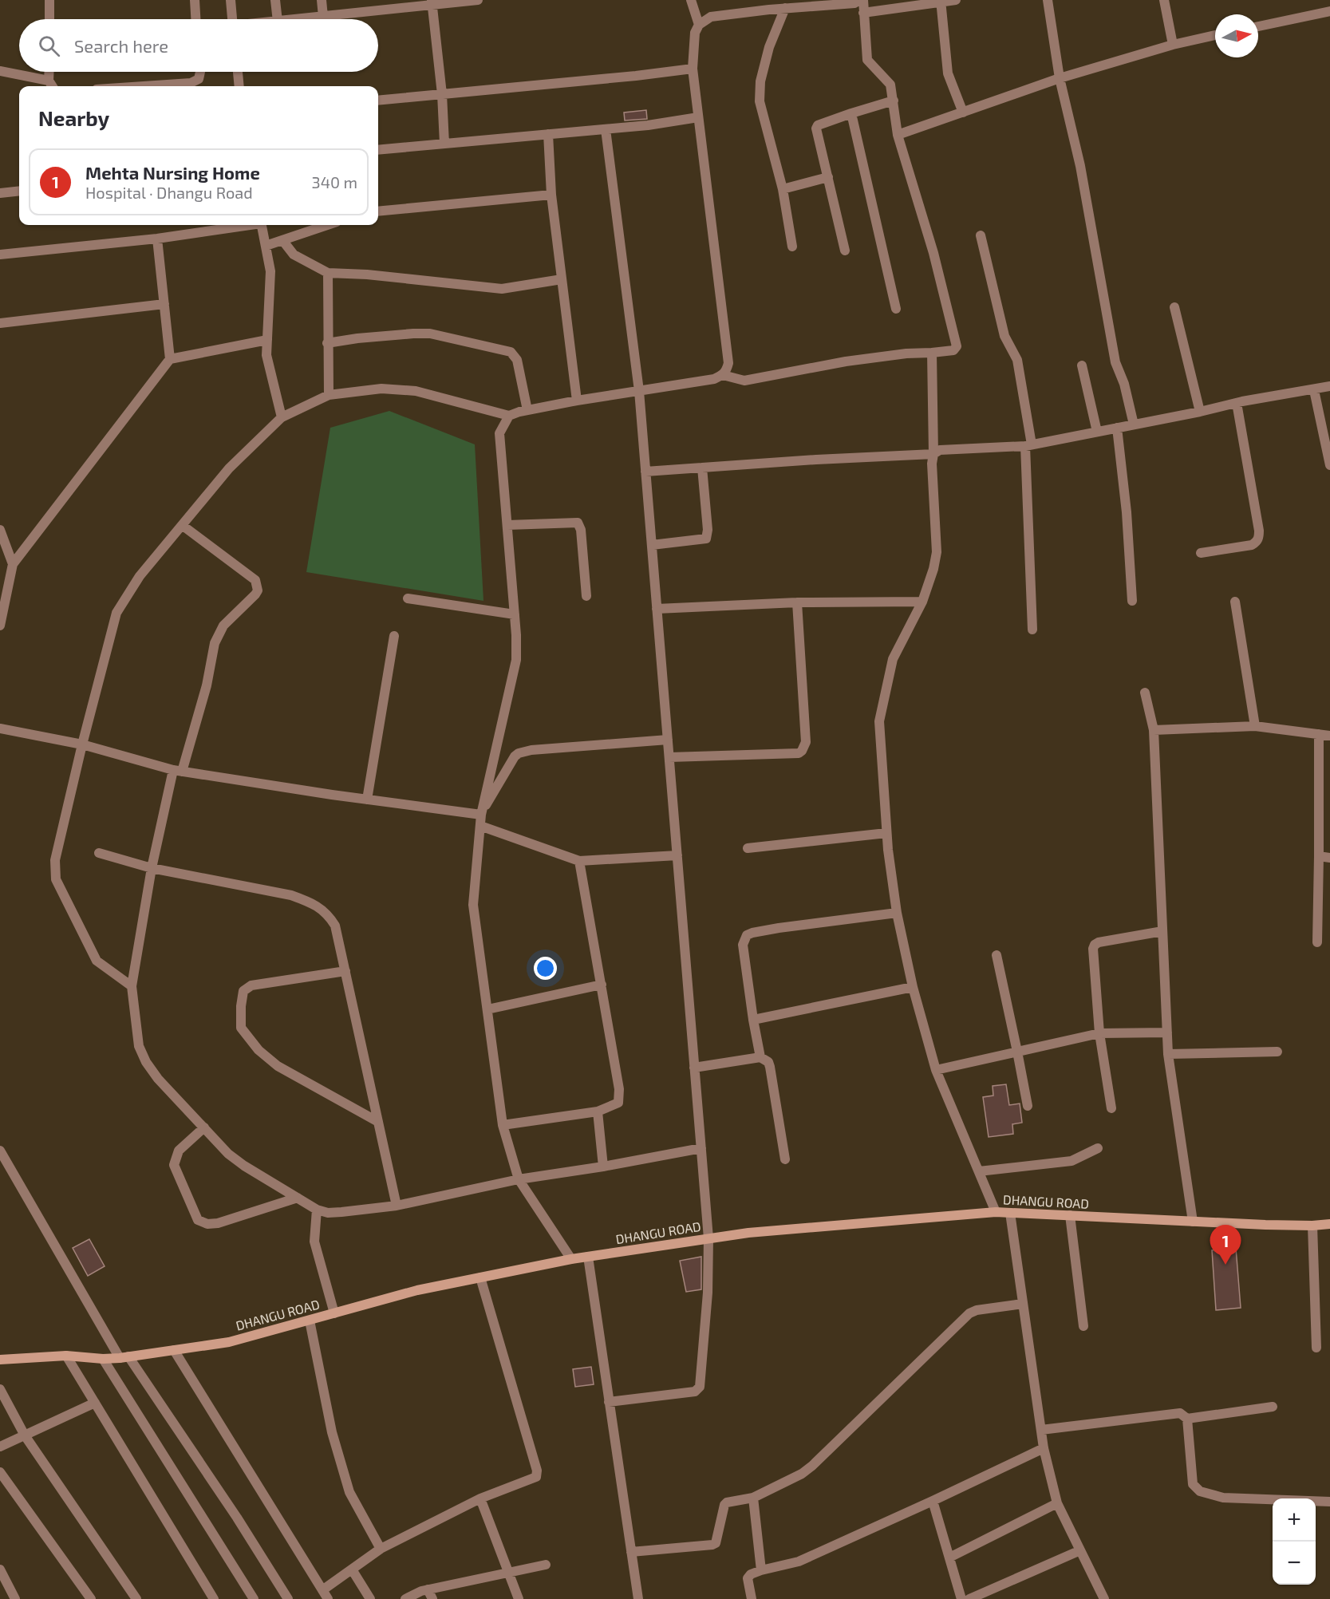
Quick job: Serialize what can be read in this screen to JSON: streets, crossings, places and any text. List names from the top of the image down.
{
  "streets": {
    "street": ["DHANGU ROAD"]
  },
  "north": "right",
  "page": {
    "search": "Search here",
    "heading": "Nearby",
    "list": [
      {
        "mark": "1",
        "name": "Mehta Nursing Home",
        "note": "Hospital · Dhangu Road",
        "value": "340 m"
      }
    ],
    "pins": "1",
    "map_buttons": ["+", "−"]
  }
}
